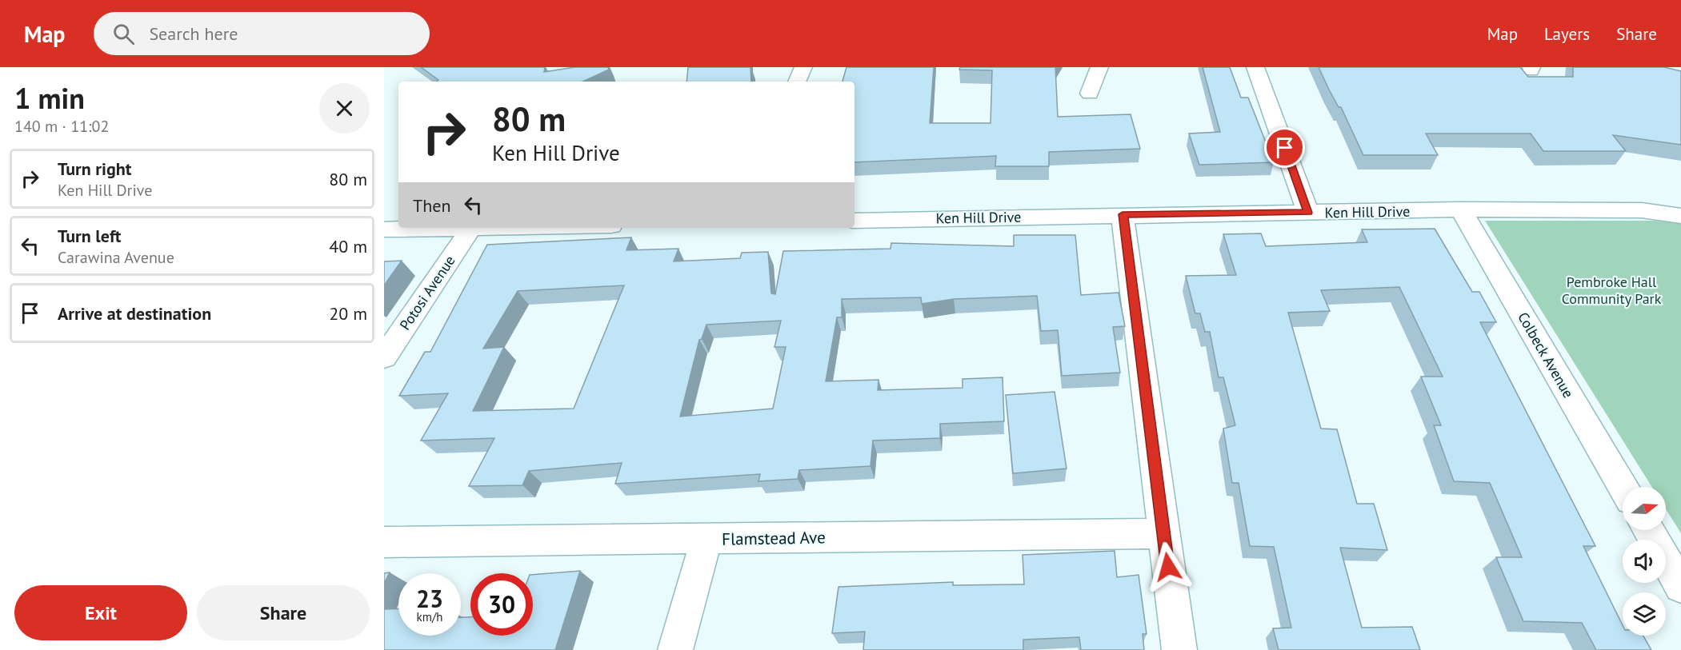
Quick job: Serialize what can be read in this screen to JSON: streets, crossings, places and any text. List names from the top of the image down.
{
  "streets": {
    "street": [
      "Ken Hill Drive",
      "Potosi Avenue",
      "Colbeck Avenue",
      "Flamstead Ave"
    ]
  },
  "crossings": [
    ["Ken Hill Drive", "Colbeck Avenue"]
  ],
  "parks": ["Pembroke Hall Community Park"],
  "north": "right",
  "page": {
    "header": "Map",
    "search": "Search here",
    "nav": ["Map", "Layers", "Share"],
    "heading": ["1 min", "140 m · 11:02"],
    "turn": ["80 m", "Ken Hill Drive"],
    "list": [
      {
        "name": "Turn right",
        "note": "Ken Hill Drive",
        "value": "80 m"
      },
      {
        "name": "Turn left",
        "note": "Carawina Avenue",
        "value": "40 m"
      },
      {
        "name": "Arrive at destination",
        "value": "20 m"
      }
    ],
    "then": "Then",
    "speed": "23 km/h",
    "limit": "30",
    "buttons": ["Exit", "Share"]
  }
}
